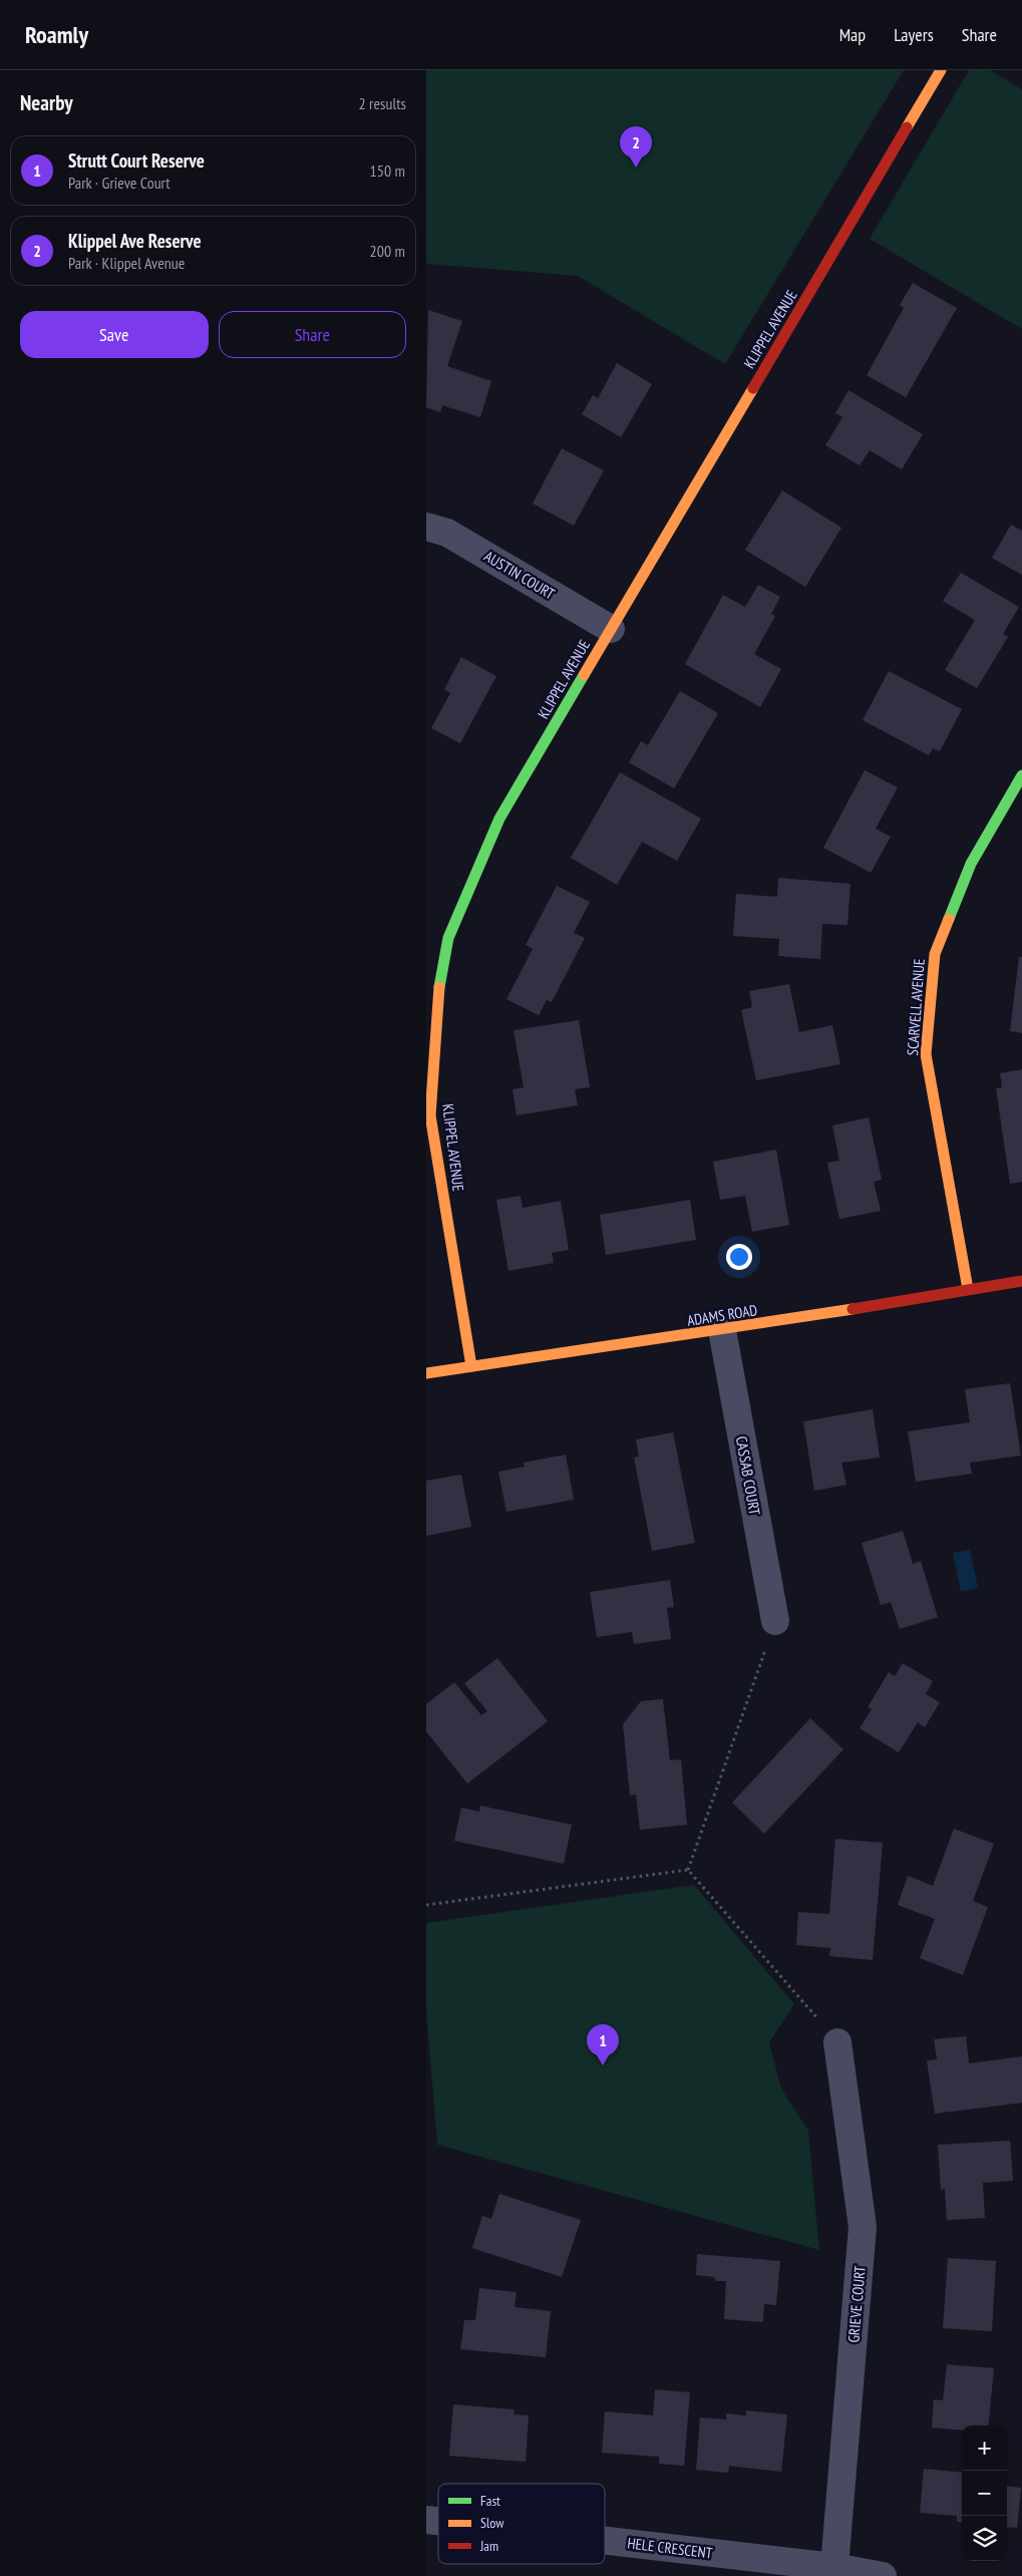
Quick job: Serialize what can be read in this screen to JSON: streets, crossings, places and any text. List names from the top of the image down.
{
  "streets": {
    "street": [
      "KLIPPEL AVENUE",
      "AUSTIN COURT",
      "SCARVELL AVENUE",
      "ADAMS ROAD",
      "CASSAB COURT",
      "GRIEVE COURT",
      "HELE CRESCENT"
    ]
  },
  "crossings": [
    ["KLIPPEL AVENUE", "AUSTIN COURT"],
    ["KLIPPEL AVENUE", "ADAMS ROAD"],
    ["SCARVELL AVENUE", "ADAMS ROAD"],
    ["ADAMS ROAD", "CASSAB COURT"],
    ["GRIEVE COURT", "HELE CRESCENT"]
  ],
  "legend": ["Fast", "Slow", "Jam"],
  "page": {
    "header": "Roamly",
    "nav": ["Map", "Layers", "Share"],
    "heading": ["Nearby", "2 results"],
    "pins": ["2", "1"],
    "list": [
      {
        "mark": "1",
        "name": "Strutt Court Reserve",
        "note": "Park · Grieve Court",
        "value": "150 m"
      },
      {
        "mark": "2",
        "name": "Klippel Ave Reserve",
        "note": "Park · Klippel Avenue",
        "value": "200 m"
      }
    ],
    "buttons": ["Save", "Share"],
    "map_buttons": ["+", "−"]
  }
}
